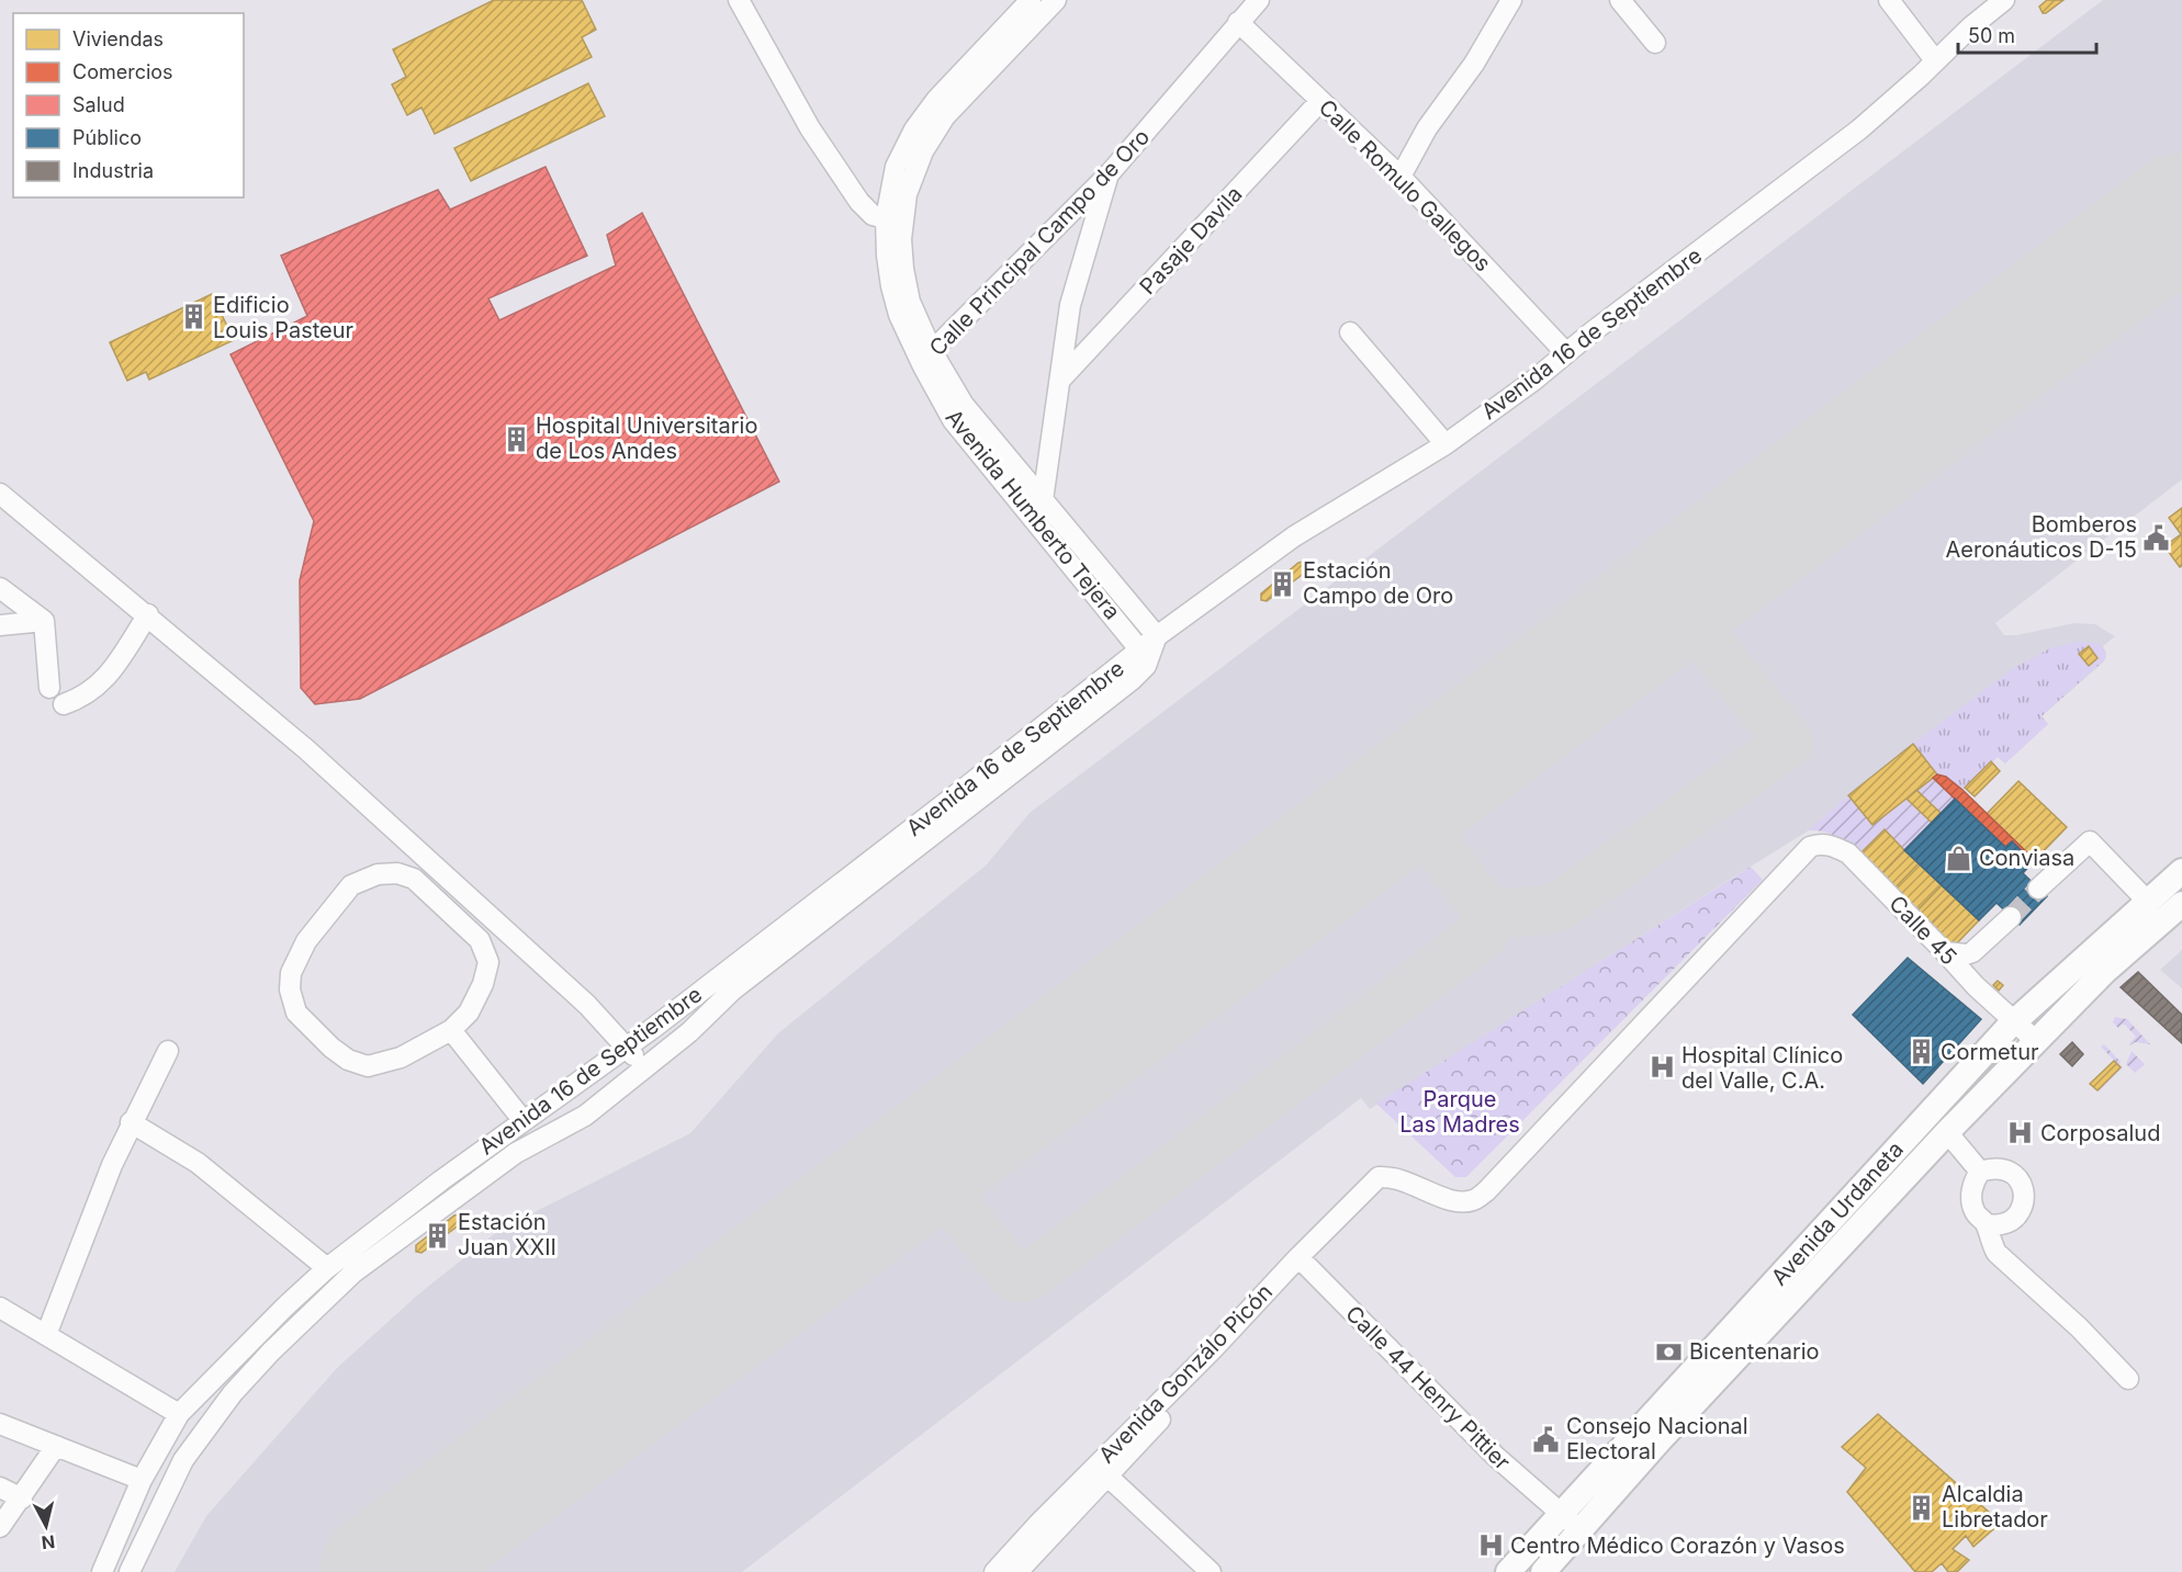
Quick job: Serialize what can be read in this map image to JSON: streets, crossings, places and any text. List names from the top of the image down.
{
  "streets": {
    "street": [
      "Calle Romulo Gallegos",
      "Pasaje Davila",
      "Calle Principal Campo de Oro",
      "Avenida 16 de Septiembre",
      "Avenida Humberto Tejera",
      "Calle 45",
      "Avenida Urdaneta",
      "Avenida Gonzálo Picón",
      "Calle 44 Henry Pittier"
    ]
  },
  "crossings": [
    ["Calle Romulo Gallegos", "Pasaje Davila"],
    ["Calle Romulo Gallegos", "Calle Principal Campo de Oro"],
    ["Calle Romulo Gallegos", "Avenida 16 de Septiembre"],
    ["Calle Principal Campo de Oro", "Avenida Humberto Tejera"],
    ["Avenida 16 de Septiembre", "Avenida Humberto Tejera"],
    ["Calle 45", "Avenida Urdaneta"],
    ["Calle 45", "Avenida Gonzálo Picón"],
    ["Avenida Urdaneta", "Calle 44 Henry Pittier"],
    ["Avenida Gonzálo Picón", "Calle 44 Henry Pittier"]
  ],
  "parks": ["Parque Las Madres"],
  "places": {
    "building": [
      "Edificio Louis Pasteur",
      "Hospital Universitario de Los Andes",
      "Estación Campo de Oro",
      "Cormetur",
      "Estación Juan XXII",
      "Alcaldia Libretador"
    ],
    "public building": ["Bomberos Aeronáuticos D-15", "Consejo Nacional Electoral"],
    "shop": ["Conviasa"],
    "hospital": ["Hospital Clínico del Valle, C.A.", "Corposalud", "Centro Médico Corazón y Vasos"],
    "bank": ["Bicentenario"]
  },
  "legend": [
    "Viviendas",
    "Comercios",
    "Salud",
    "Público",
    "Industria"
  ],
  "scale_bar": "50 m",
  "north": "bottom"
}
